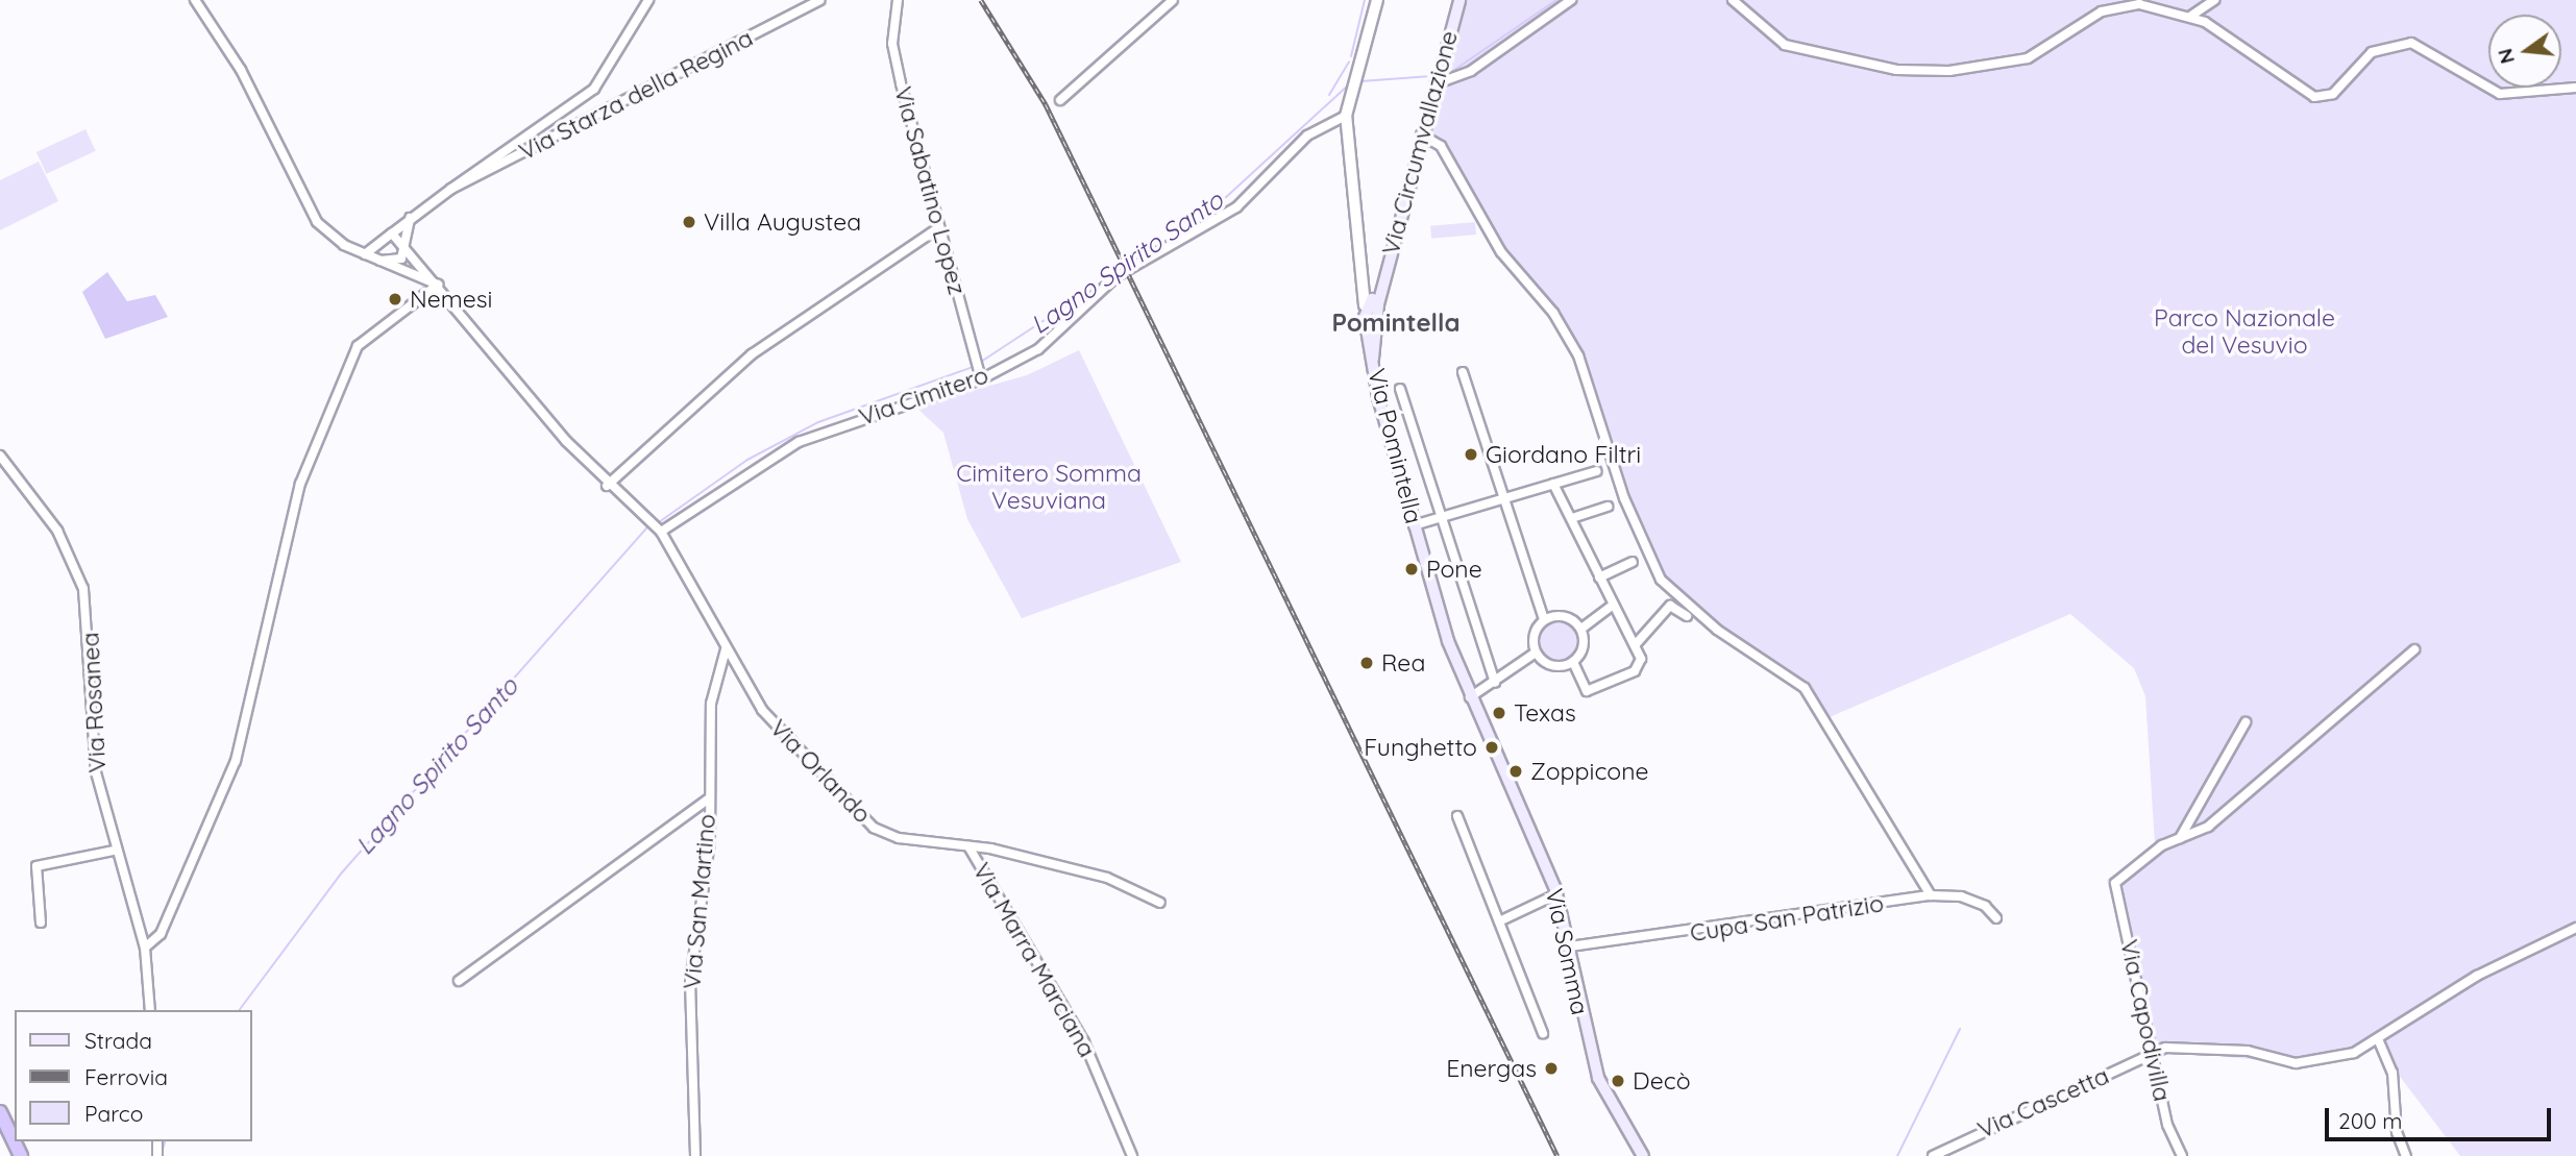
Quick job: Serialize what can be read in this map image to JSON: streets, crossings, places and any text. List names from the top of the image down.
{
  "streets": {
    "main road": ["Via Circumvallazione", "Via Pomintella", "Via Somma"],
    "street": [
      "Via Starza della Regina",
      "Via Sabatino Lopez",
      "Via Cimitero",
      "Via Rosanea",
      "Via Orlando",
      "Via San Martino",
      "Cupa San Patrizio",
      "Via Marra Marciana",
      "Via Capodivilla",
      "Via Cascetta"
    ]
  },
  "crossings": [
    ["Via Circumvallazione", "Via Pomintella"],
    ["Via Sabatino Lopez", "Via Cimitero"],
    ["Via Cimitero", "Via Pomintella"],
    ["Via Cimitero", "Via Orlando"],
    ["Via Pomintella", "Via Somma"],
    ["Via Orlando", "Via San Martino"],
    ["Via Orlando", "Via Marra Marciana"],
    ["Cupa San Patrizio", "Via Somma"],
    ["Via Capodivilla", "Via Cascetta"]
  ],
  "districts": ["Pomintella"],
  "water": ["Lagno Spirito Santo"],
  "parks": ["Parco Nazionale del Vesuvio", "Cimitero Somma Vesuviana"],
  "places": [
    "Villa Augustea",
    "Nemesi",
    "Giordano Filtri",
    "Pone",
    "Rea",
    "Texas",
    "Funghetto",
    "Zoppicone",
    "Energas",
    "Decò"
  ],
  "legend": ["Strada", "Ferrovia", "Parco"],
  "scale_bar": "200 m",
  "north": "left"
}
